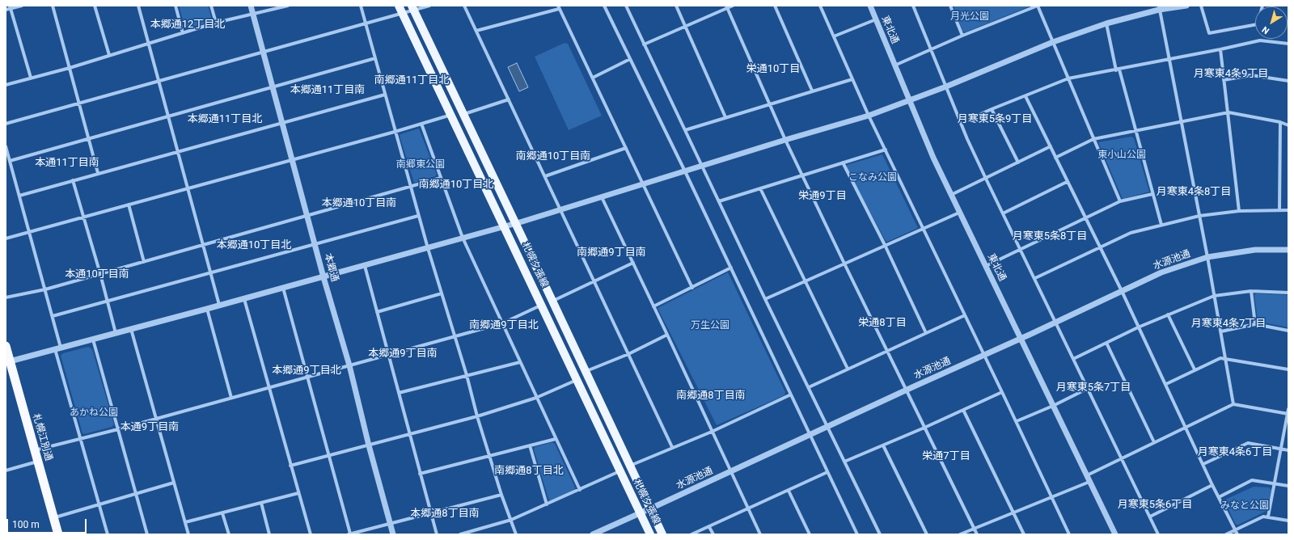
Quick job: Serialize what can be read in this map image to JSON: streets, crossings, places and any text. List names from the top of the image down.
{
  "streets": {
    "highway": ["札幌江別通"],
    "main road": ["札幌夕張線"],
    "street": ["東北通", "水源池通", "本郷通"]
  },
  "crossings": [
    ["東北通", "水源池通"],
    ["水源池通", "札幌夕張線"]
  ],
  "districts": [
    "本郷通12丁目北",
    "栄通10丁目",
    "月寒東4条9丁目",
    "南郷通11丁目北",
    "本郷通11丁目南",
    "本郷通11丁目北",
    "月寒東5条9丁目",
    "南郷通10丁目南",
    "本通11丁目南",
    "南郷通10丁目北",
    "月寒東4条8丁目",
    "栄通9丁目",
    "本郷通10丁目南",
    "月寒東5条8丁目",
    "本郷通10丁目北",
    "南郷通9丁目南",
    "本通10丁目南",
    "栄通8丁目",
    "月寒東4条7丁目",
    "南郷通9丁目北",
    "本郷通9丁目南",
    "本郷通9丁目北",
    "月寒東5条7丁目",
    "南郷通8丁目南",
    "本通9丁目南",
    "月寒東4条6丁目",
    "栄通7丁目",
    "南郷通8丁目北",
    "月寒東5条6丁目",
    "本郷通8丁目南"
  ],
  "parks": [
    "月光公園",
    "東小山公園",
    "南郷東公園",
    "こなみ公園",
    "万生公園",
    "あかね公園",
    "みなと公園"
  ],
  "scale_bar": "100 m",
  "north": "bottom left"
}
